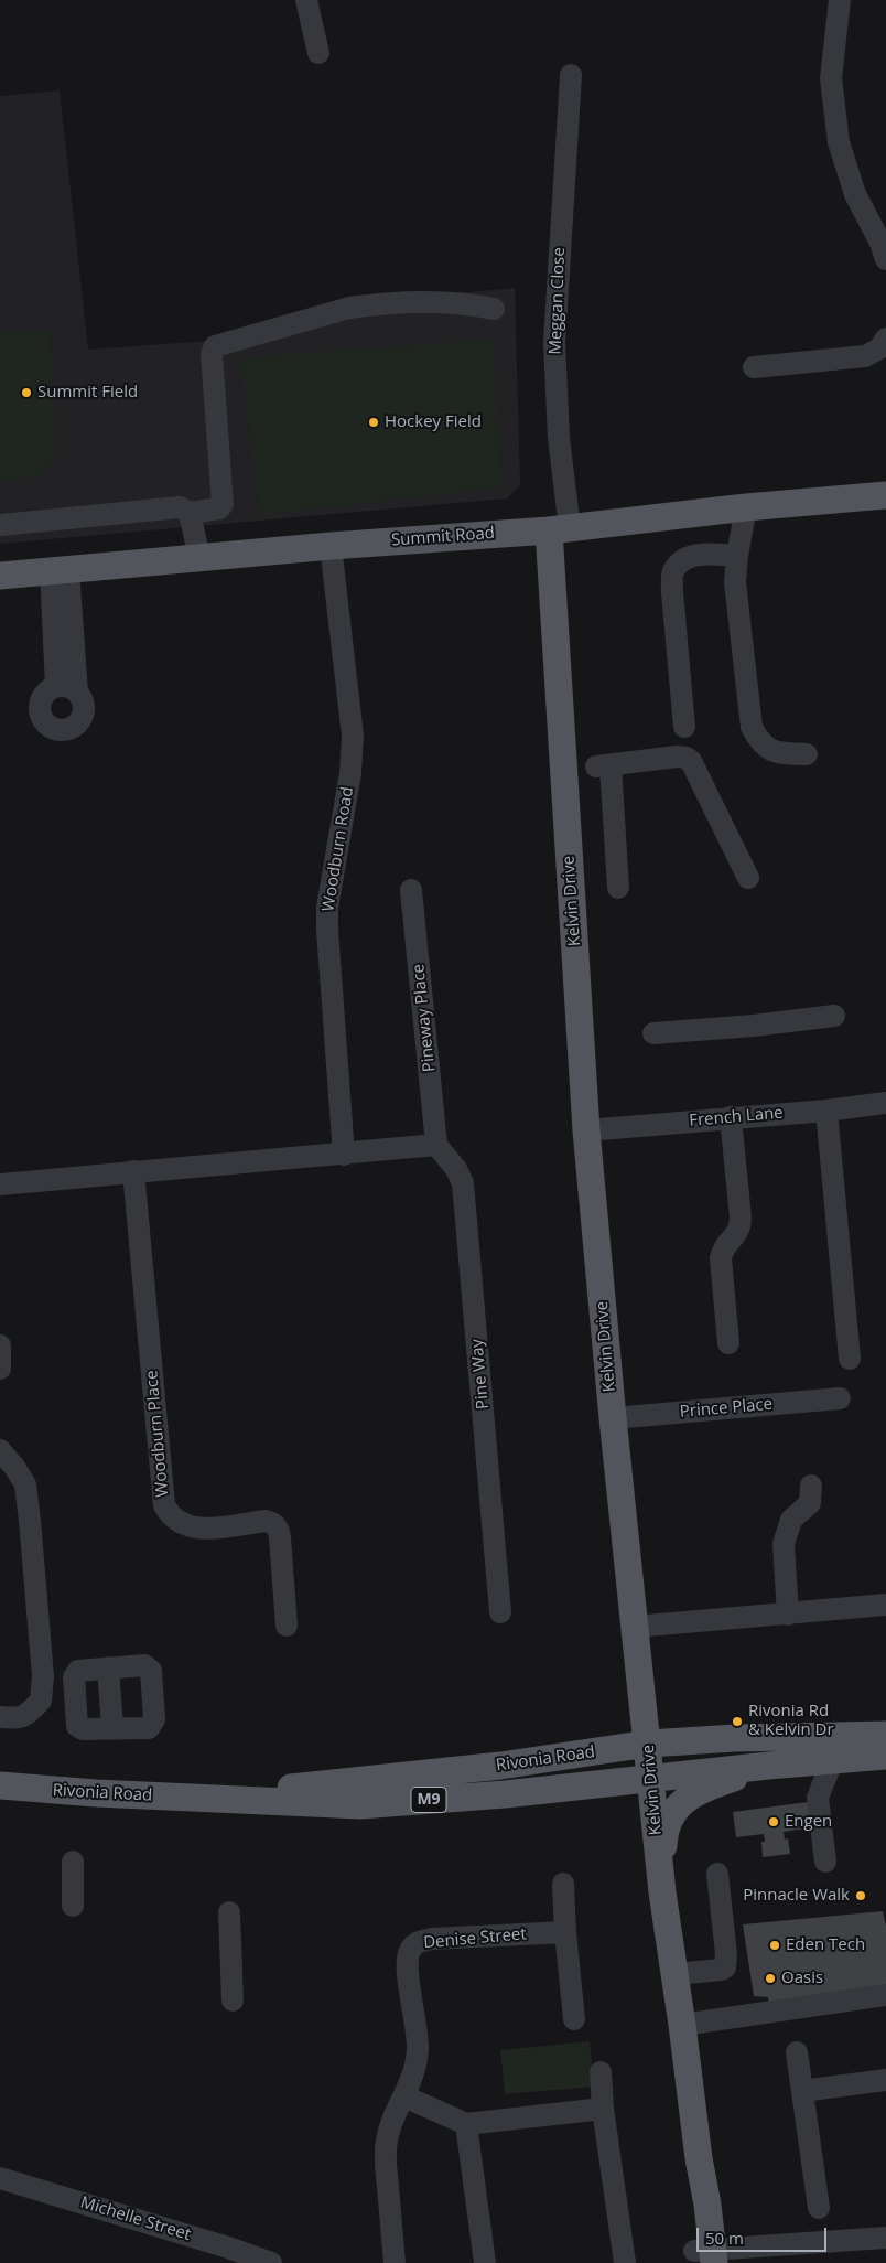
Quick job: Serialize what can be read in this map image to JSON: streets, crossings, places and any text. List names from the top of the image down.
{
  "streets": {
    "main road": [
      "Summit Road",
      "Kelvin Drive",
      "Rivonia Road",
      "M9"
    ],
    "street": [
      "Meggan Close",
      "Woodburn Road",
      "Pineway Place",
      "French Lane",
      "Pine Way",
      "Prince Place",
      "Woodburn Place",
      "Denise Street",
      "Michelle Street"
    ]
  },
  "crossings": [
    ["Meggan Close", "Summit Road"],
    ["Meggan Close", "Kelvin Drive"],
    ["Summit Road", "Woodburn Road"],
    ["Summit Road", "Kelvin Drive"],
    ["Kelvin Drive", "French Lane"],
    ["Kelvin Drive", "Prince Place"],
    ["Kelvin Drive", "Rivonia Road"],
    ["Pineway Place", "Pine Way"]
  ],
  "places": [
    "Summit Field",
    "Hockey Field",
    "Rivonia Rd & Kelvin Dr",
    "Engen",
    "Pinnacle Walk",
    "Eden Tech",
    "Oasis"
  ],
  "scale_bar": "50 m"
}
